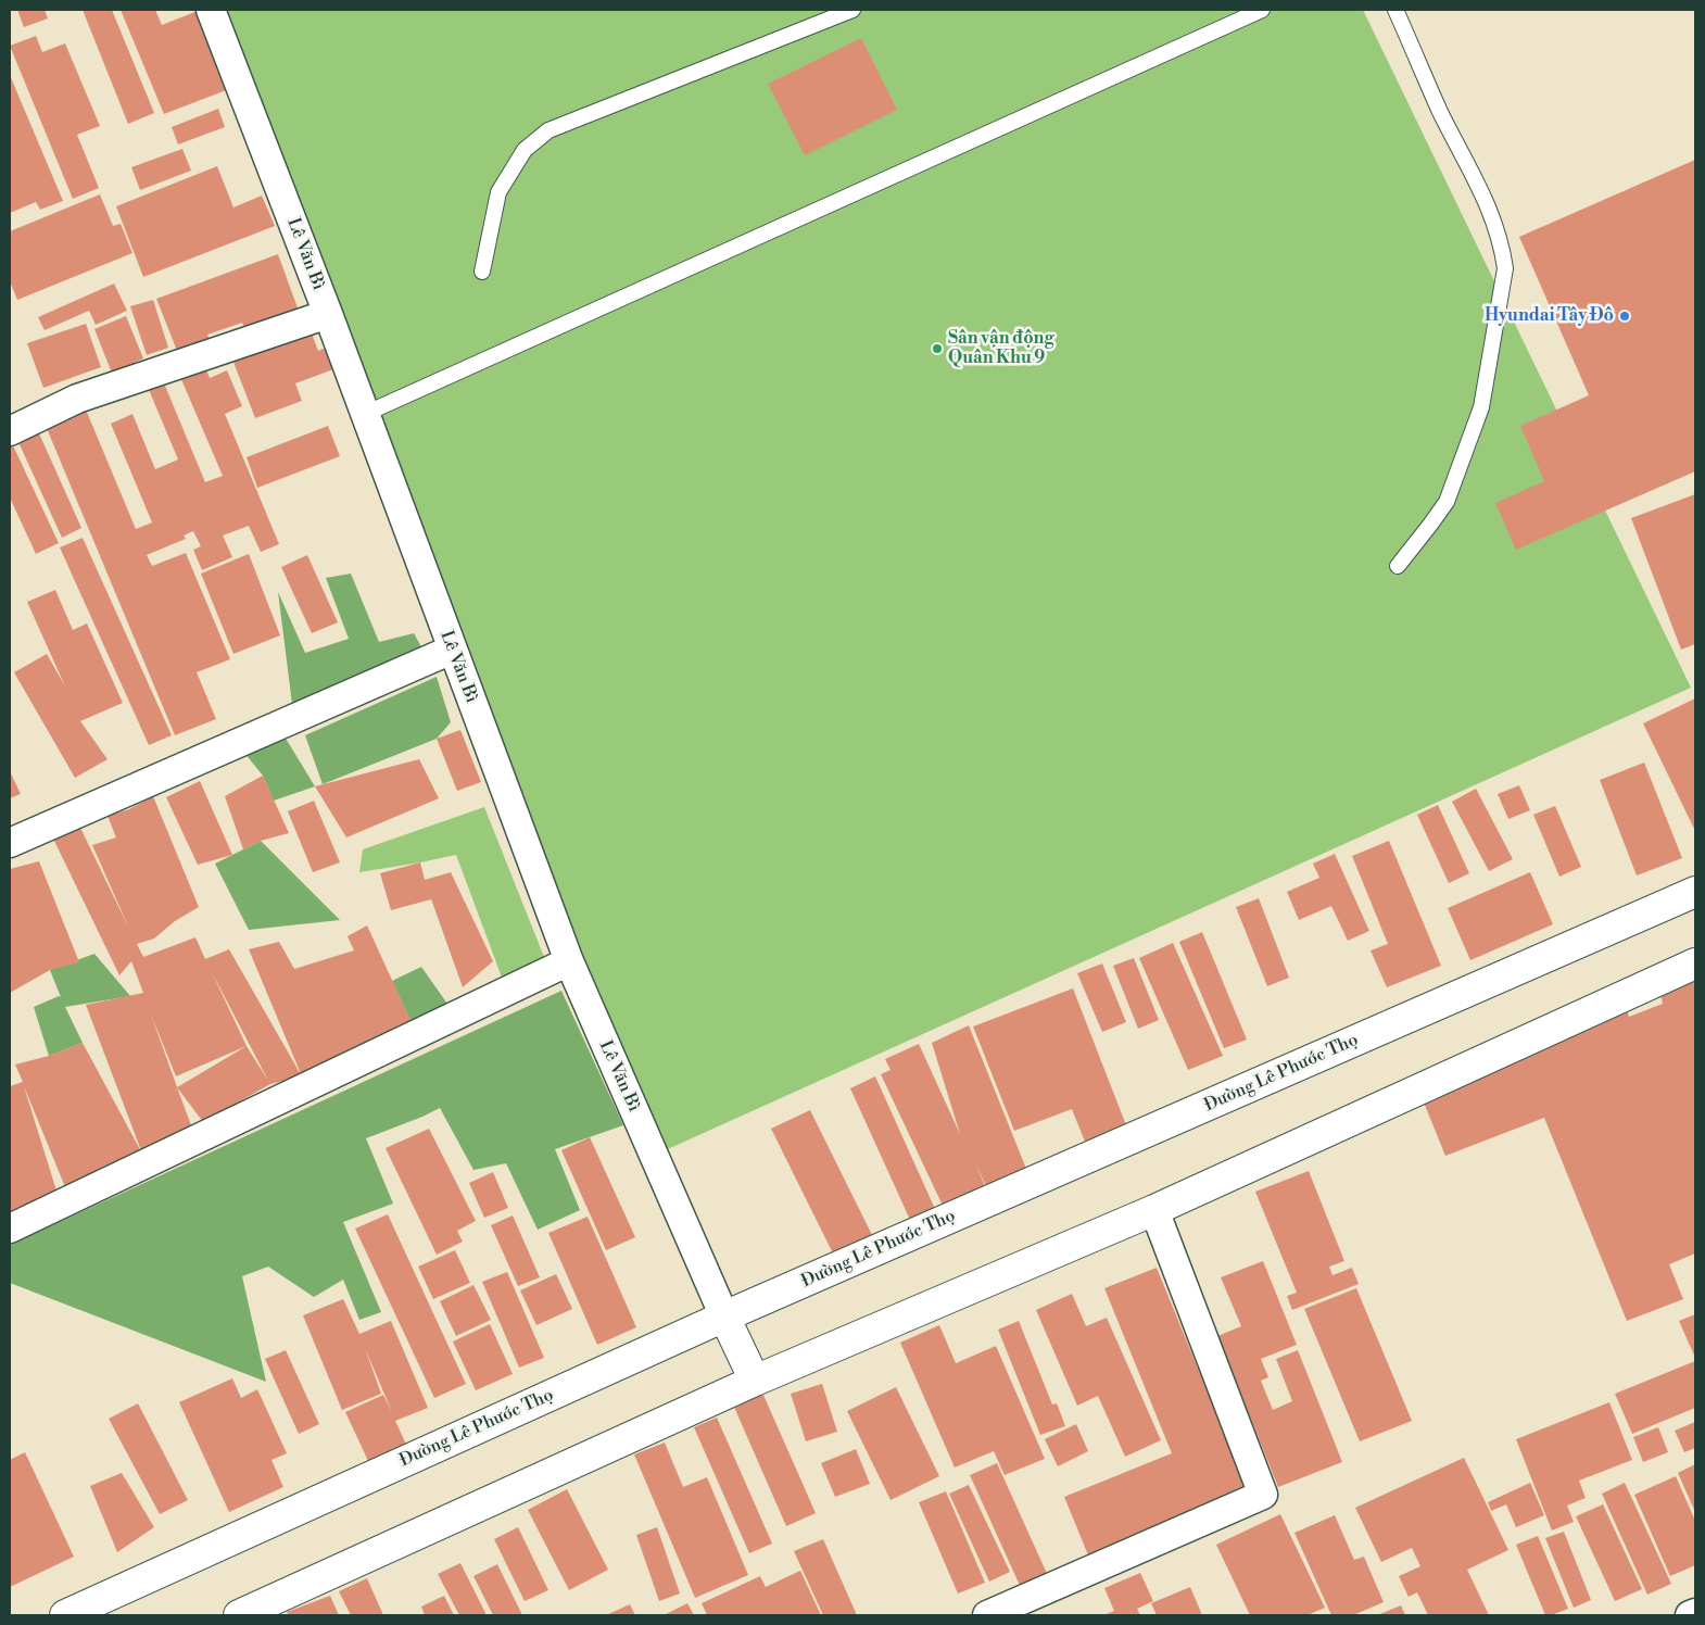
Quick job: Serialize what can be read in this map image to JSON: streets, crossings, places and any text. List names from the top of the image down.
{
  "streets": {
    "street": ["Lê Văn Bì", "Đường Lê Phước Thọ"]
  },
  "crossings": [
    ["Lê Văn Bì", "Đường Lê Phước Thọ"]
  ],
  "places": ["Hyundai Tây Đô", "Sân vận động Quân Khu 9"]
}
